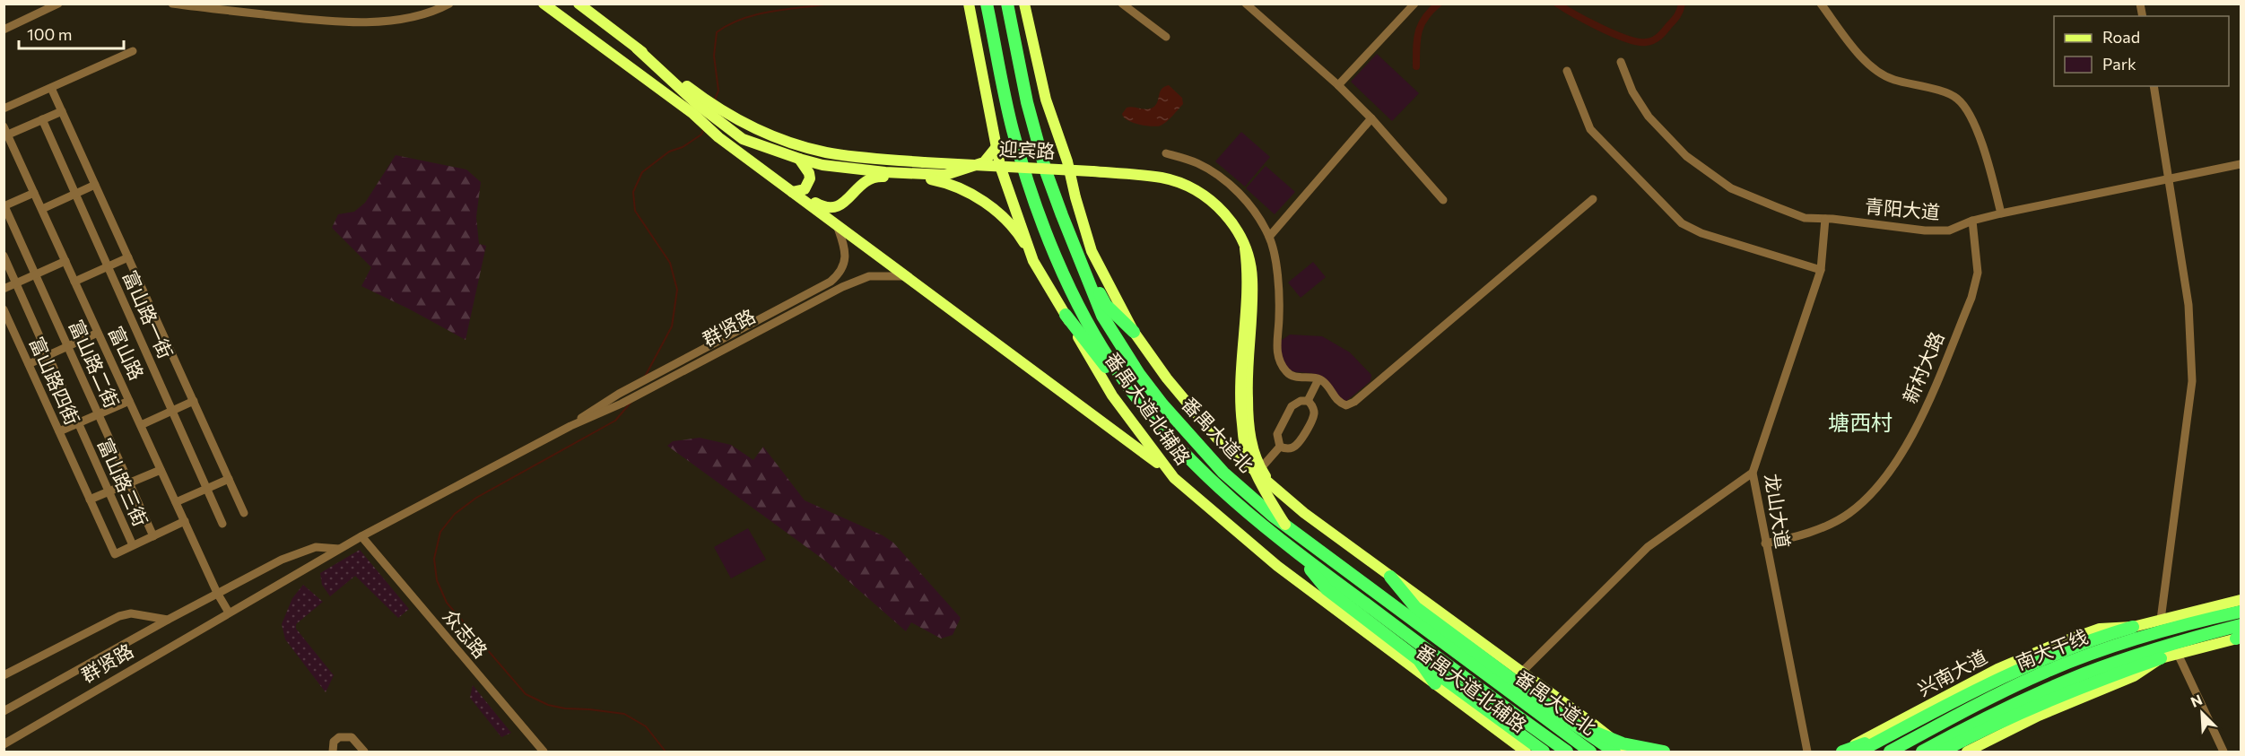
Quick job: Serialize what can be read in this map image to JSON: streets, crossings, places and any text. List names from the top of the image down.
{
  "streets": {
    "highway": ["番禺大道北", "南大干线"],
    "main road": ["迎宾路", "番禺大道北辅路", "兴南大道"],
    "street": [
      "青阳大道",
      "富山路一街",
      "群贤路",
      "富山路",
      "富山路二街",
      "新村大路",
      "富山路四街",
      "富山路三街",
      "龙山大道",
      "众志路"
    ]
  },
  "crossings": [
    ["迎宾路", "群贤路"],
    ["迎宾路", "番禺大道北辅路"],
    ["青阳大道", "新村大路"],
    ["青阳大道", "龙山大道"],
    ["群贤路", "富山路"],
    ["群贤路", "众志路"],
    ["新村大路", "龙山大道"],
    ["富山路四街", "富山路三街"]
  ],
  "districts": ["塘西村"],
  "legend": ["Road", "Park"],
  "scale_bar": "100 m",
  "north": "top left"
}
